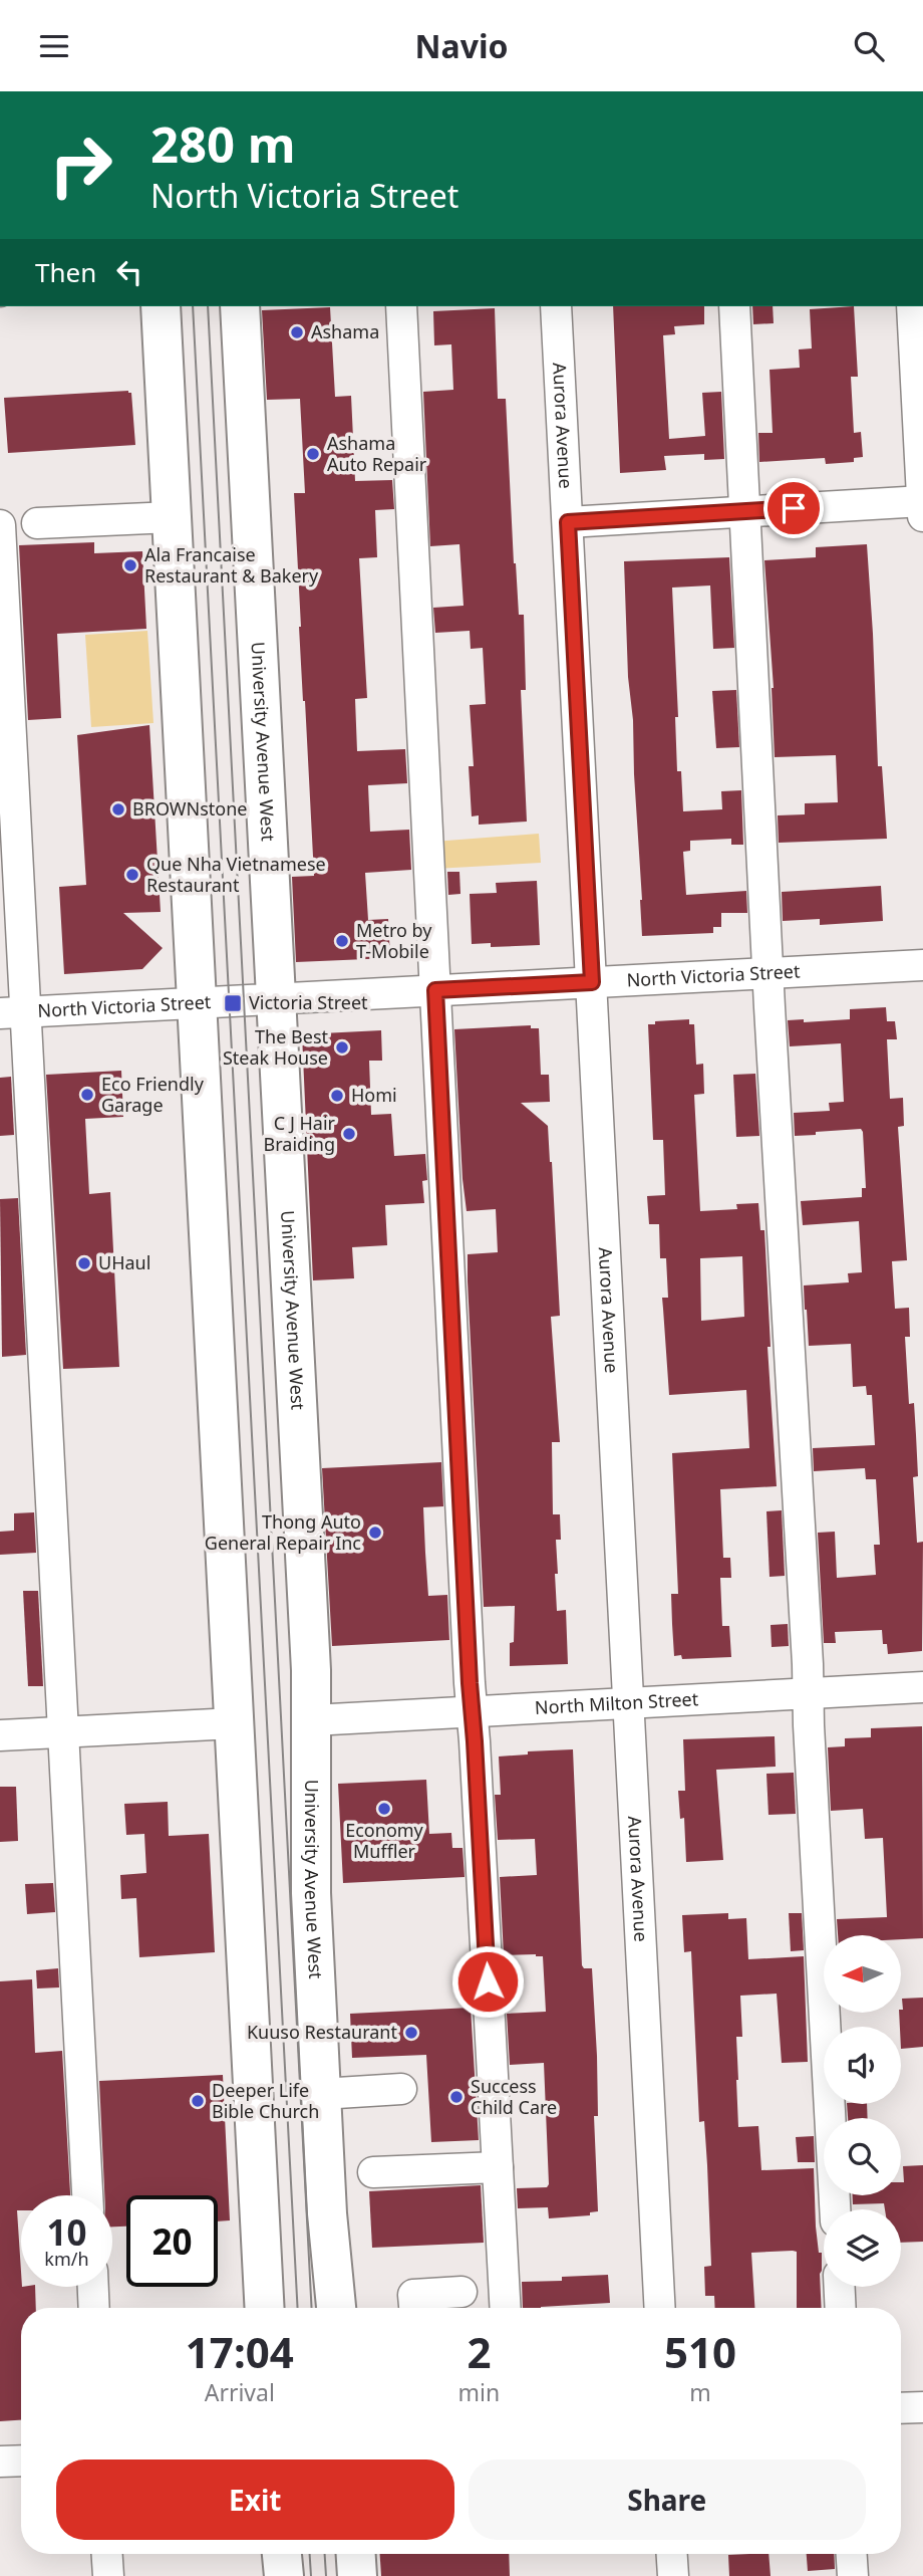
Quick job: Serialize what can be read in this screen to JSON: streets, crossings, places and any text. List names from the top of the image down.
{
  "streets": {
    "main road": ["University Avenue West"],
    "street": ["Aurora Avenue", "North Victoria Street", "North Milton Street"]
  },
  "crossings": [
    ["Aurora Avenue", "North Victoria Street"],
    ["Aurora Avenue", "North Milton Street"],
    ["University Avenue West", "North Victoria Street"],
    ["University Avenue West", "North Milton Street"]
  ],
  "places": {
    "other": [
      "Ashama",
      "Ashama Auto Repair",
      "Ala Francaise Restaurant & Bakery",
      "BROWNstone",
      "Que Nha Vietnamese Restaurant",
      "Metro by T-Mobile",
      "The Best Steak House",
      "Eco Friendly Garage",
      "Homi",
      "C J Hair Braiding",
      "UHaul",
      "Thong Auto General Repair Inc",
      "Economy Muffler",
      "Kuuso Restaurant",
      "Success Child Care",
      "Deeper Life Bible Church"
    ],
    "transit": ["Victoria Street"]
  },
  "north": "left",
  "page": {
    "header": "Navio",
    "turn": ["280 m", "North Victoria Street"],
    "then": "Then",
    "speed": "10 km/h",
    "limit": "20",
    "eta": [
      "17:04",
      "Arrival",
      "2",
      "min",
      "510",
      "m"
    ],
    "buttons": ["Exit", "Share"]
  }
}
